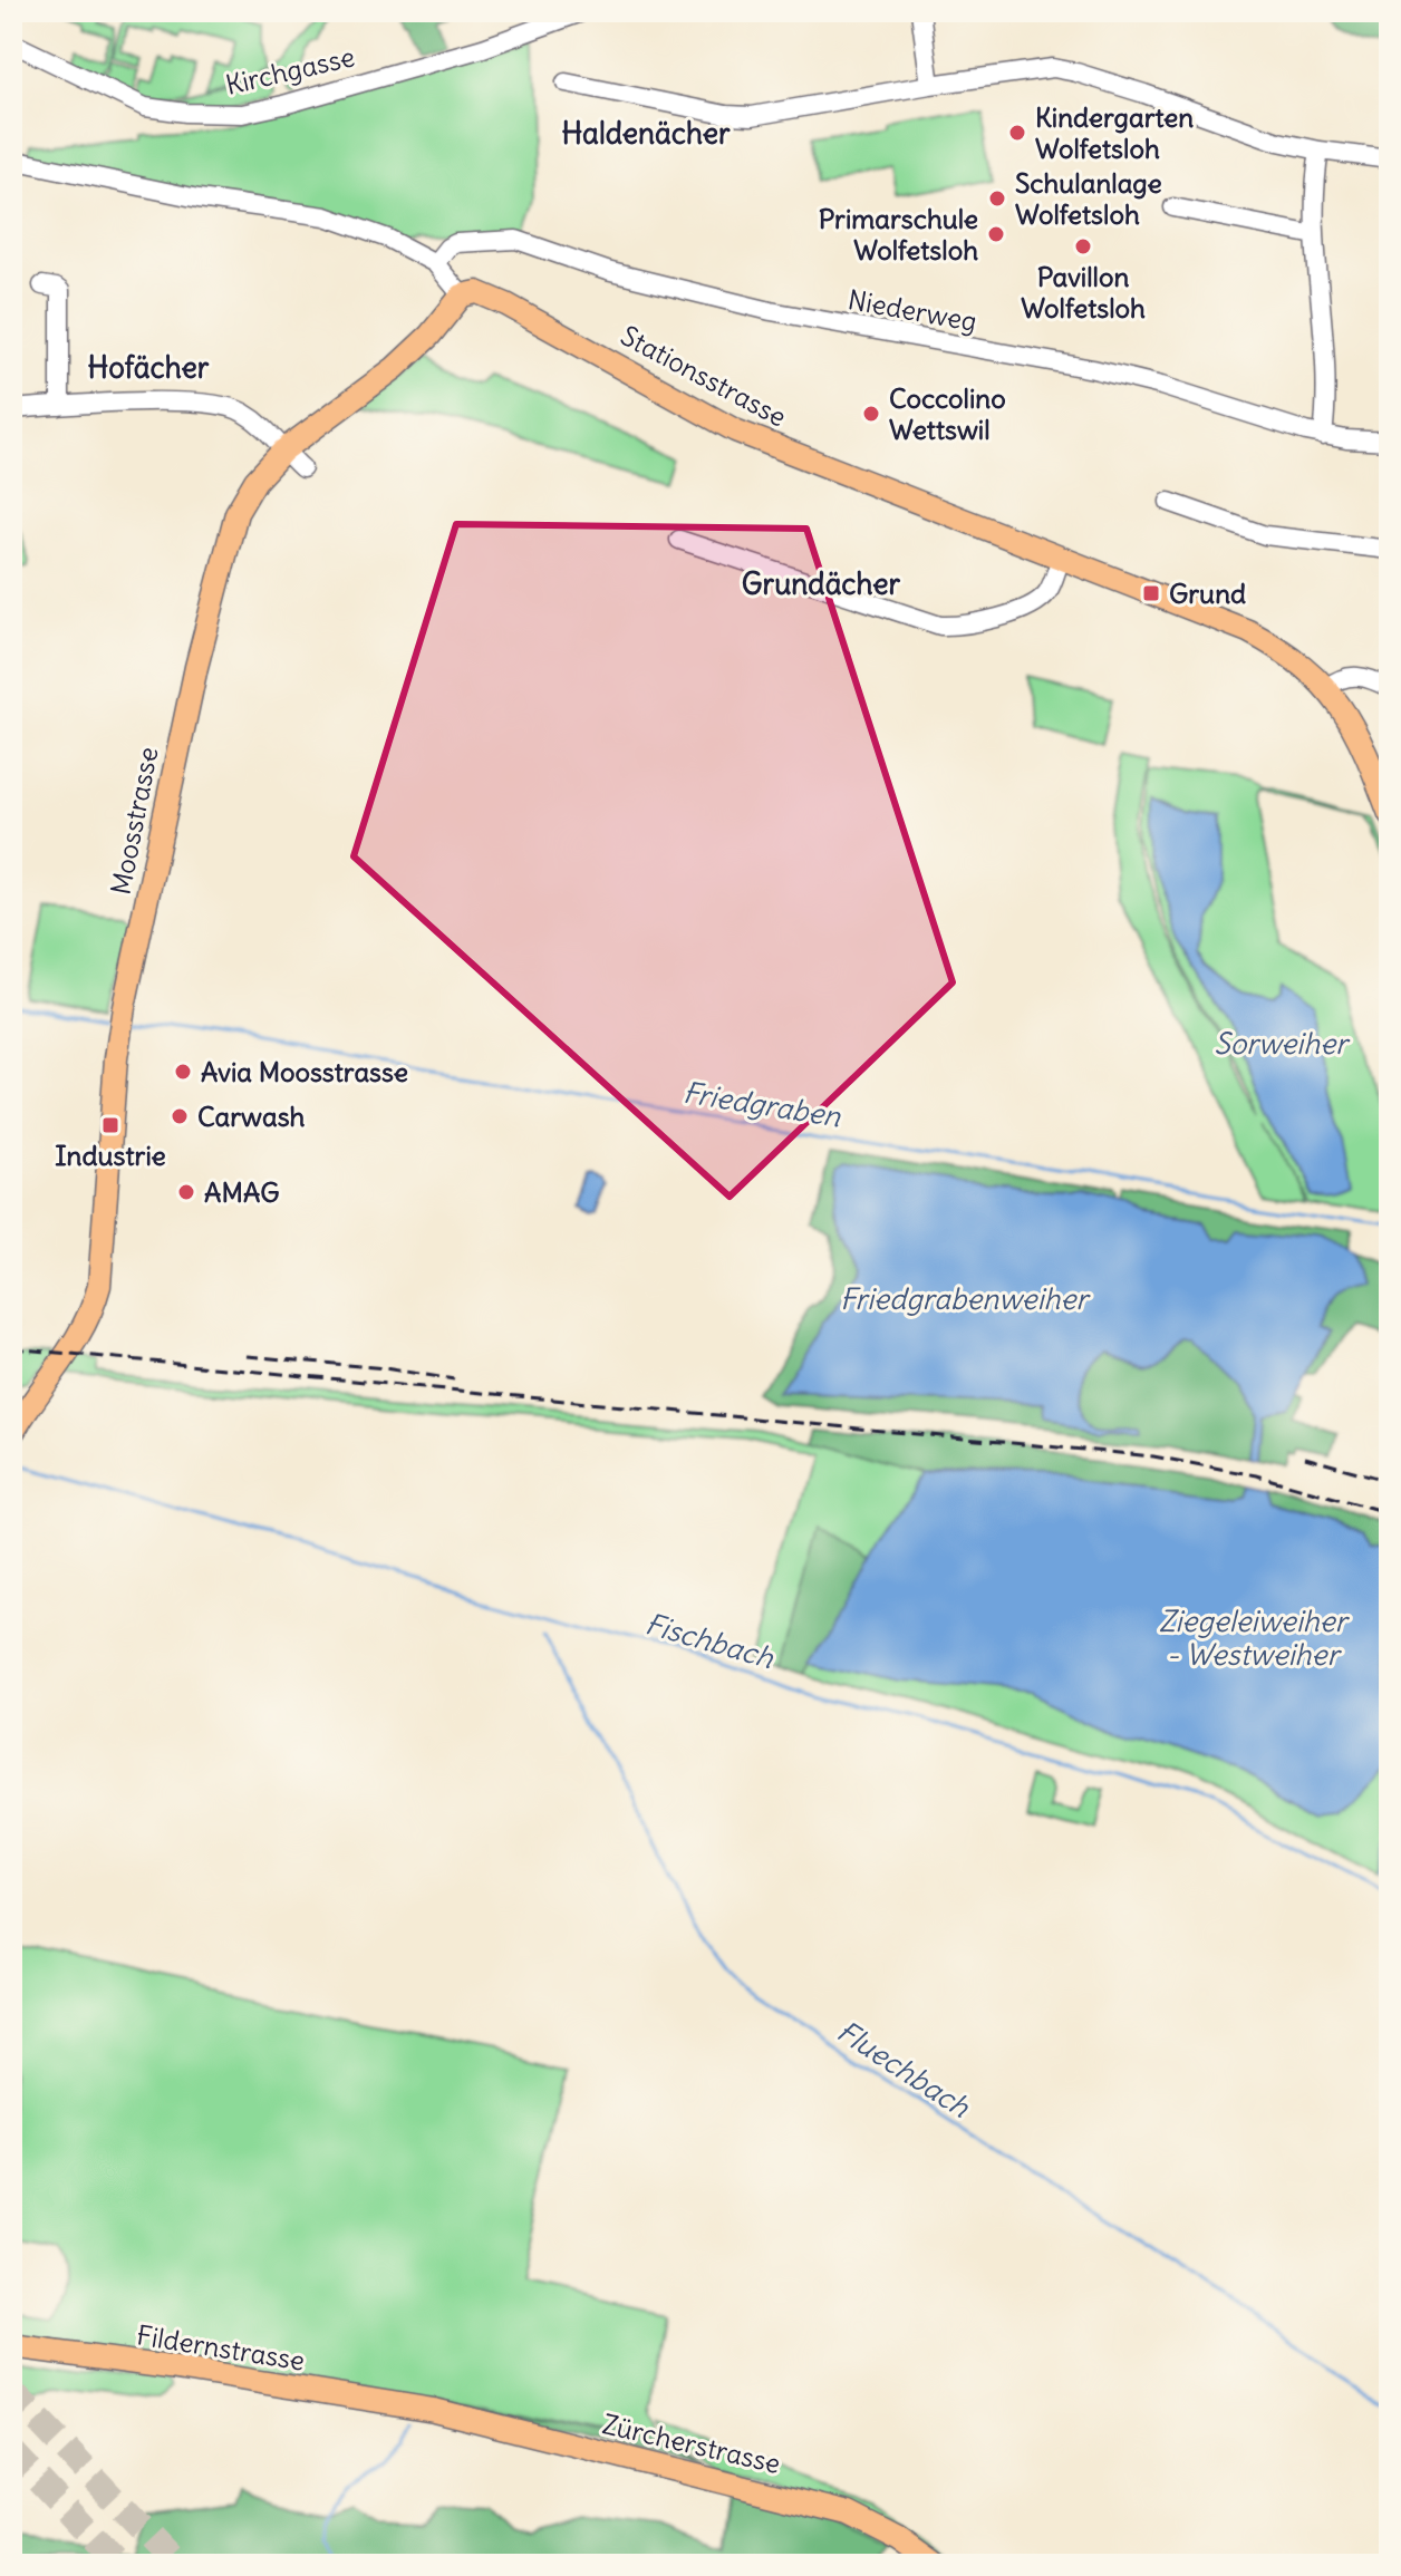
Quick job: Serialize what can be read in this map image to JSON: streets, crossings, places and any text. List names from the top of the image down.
{
  "streets": {
    "main road": [
      "Stationsstrasse",
      "Moosstrasse",
      "Fildernstrasse",
      "Zürcherstrasse"
    ],
    "street": ["Kirchgasse", "Niederweg"]
  },
  "crossings": [
    ["Stationsstrasse", "Moosstrasse"],
    ["Fildernstrasse", "Zürcherstrasse"]
  ],
  "districts": ["Haldenächer", "Hofächer", "Grundächer"],
  "water": [
    "Sorweiher",
    "Friedgraben",
    "Friedgrabenweiher",
    "Ziegeleiweiher - Westweiher",
    "Fischbach",
    "Fluechbach"
  ],
  "places": {
    "other": [
      "Kindergarten Wolfetsloh",
      "Schulanlage Wolfetsloh",
      "Primarschule Wolfetsloh",
      "Pavillon Wolfetsloh",
      "Coccolino Wettswil",
      "Avia Moosstrasse",
      "Carwash",
      "AMAG"
    ],
    "transit": ["Grund", "Industrie"]
  }
}
